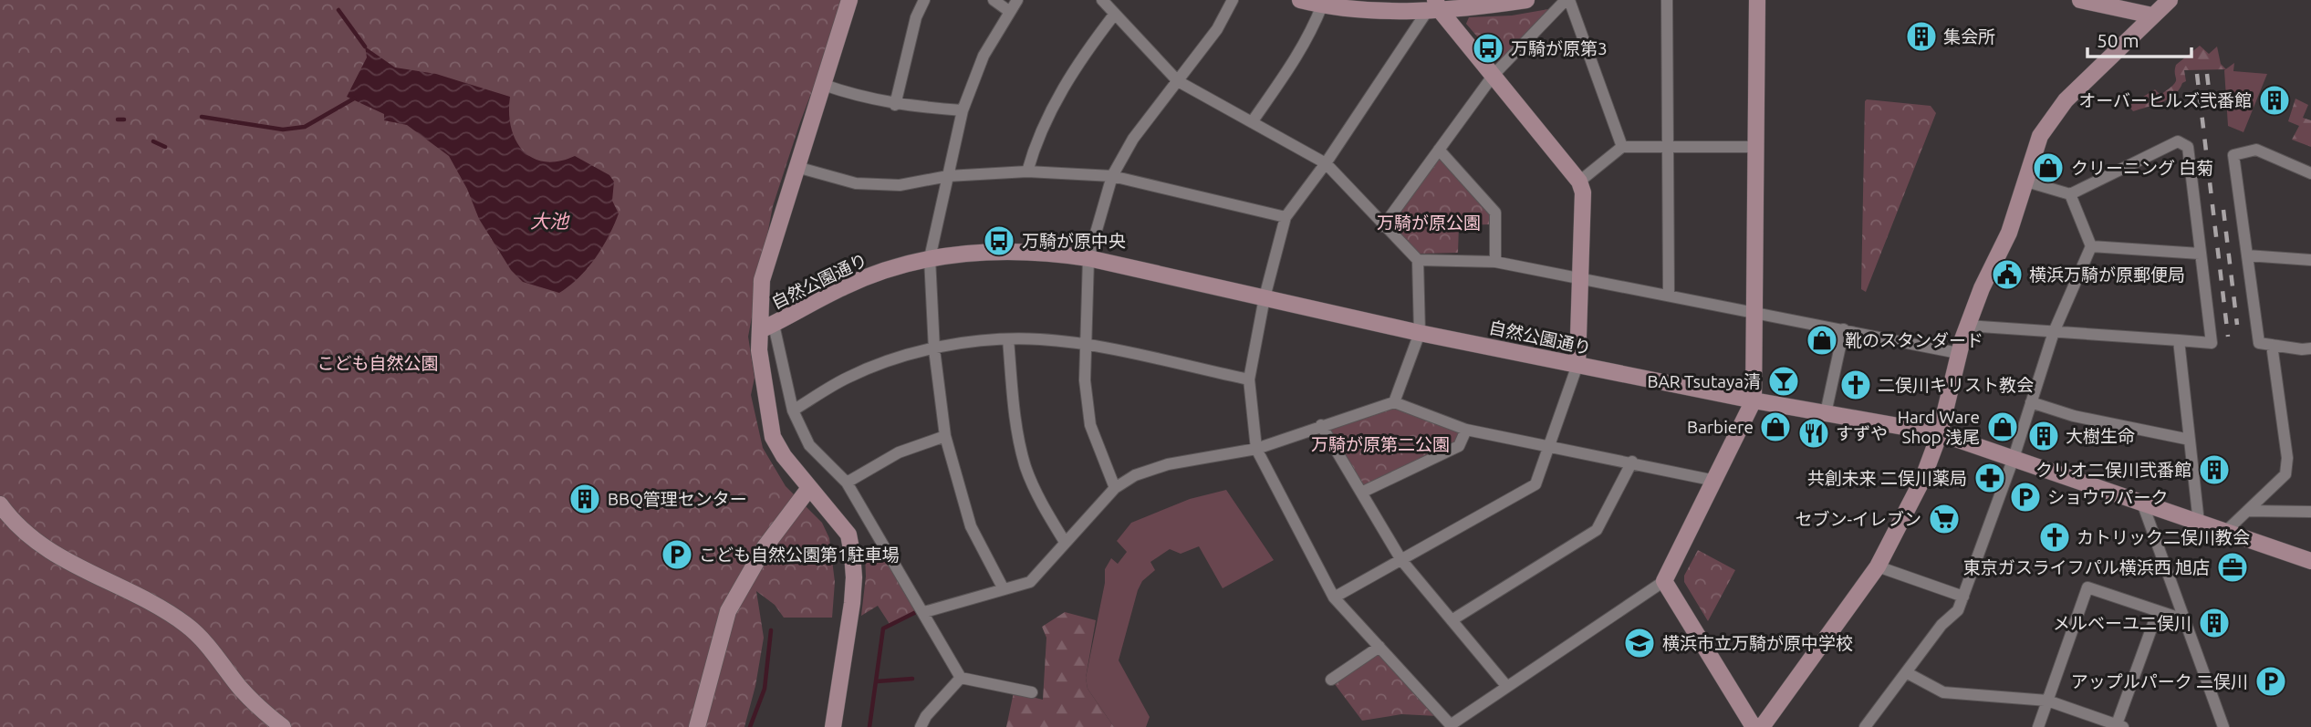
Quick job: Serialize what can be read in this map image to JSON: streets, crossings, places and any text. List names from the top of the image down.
{
  "streets": {
    "street": ["自然公園通り"]
  },
  "water": ["大池"],
  "parks": ["万騎が原公園", "こども自然公園", "万騎が原第二公園"],
  "places": {
    "building": [
      "集会所",
      "オーバーヒルズ弐番館",
      "大樹生命",
      "クリオ二俣川弐番館",
      "BBQ管理センター",
      "メルベーユ二俣川"
    ],
    "bus stop": ["万騎が原第3", "万騎が原中央"],
    "shop": [
      "クリーニング 白菊",
      "靴のスタンダード",
      "Barbiere",
      "Hard Ware Shop 浅尾"
    ],
    "public building": ["横浜万騎が原郵便局"],
    "bar": ["BAR Tsutaya清"],
    "church": ["二俣川キリスト教会", "カトリック二俣川教会"],
    "restaurant": ["すずや"],
    "pharmacy": ["共創未来 二俣川薬局"],
    "parking": ["ショウワパーク", "こども自然公園第1駐車場", "アップルパーク 二俣川"],
    "supermarket": ["セブン-イレブン"],
    "office": ["東京ガスライフパル横浜西 旭店"],
    "school or university": ["横浜市立万騎が原中学校"]
  },
  "scale_bar": "50 m"
}
